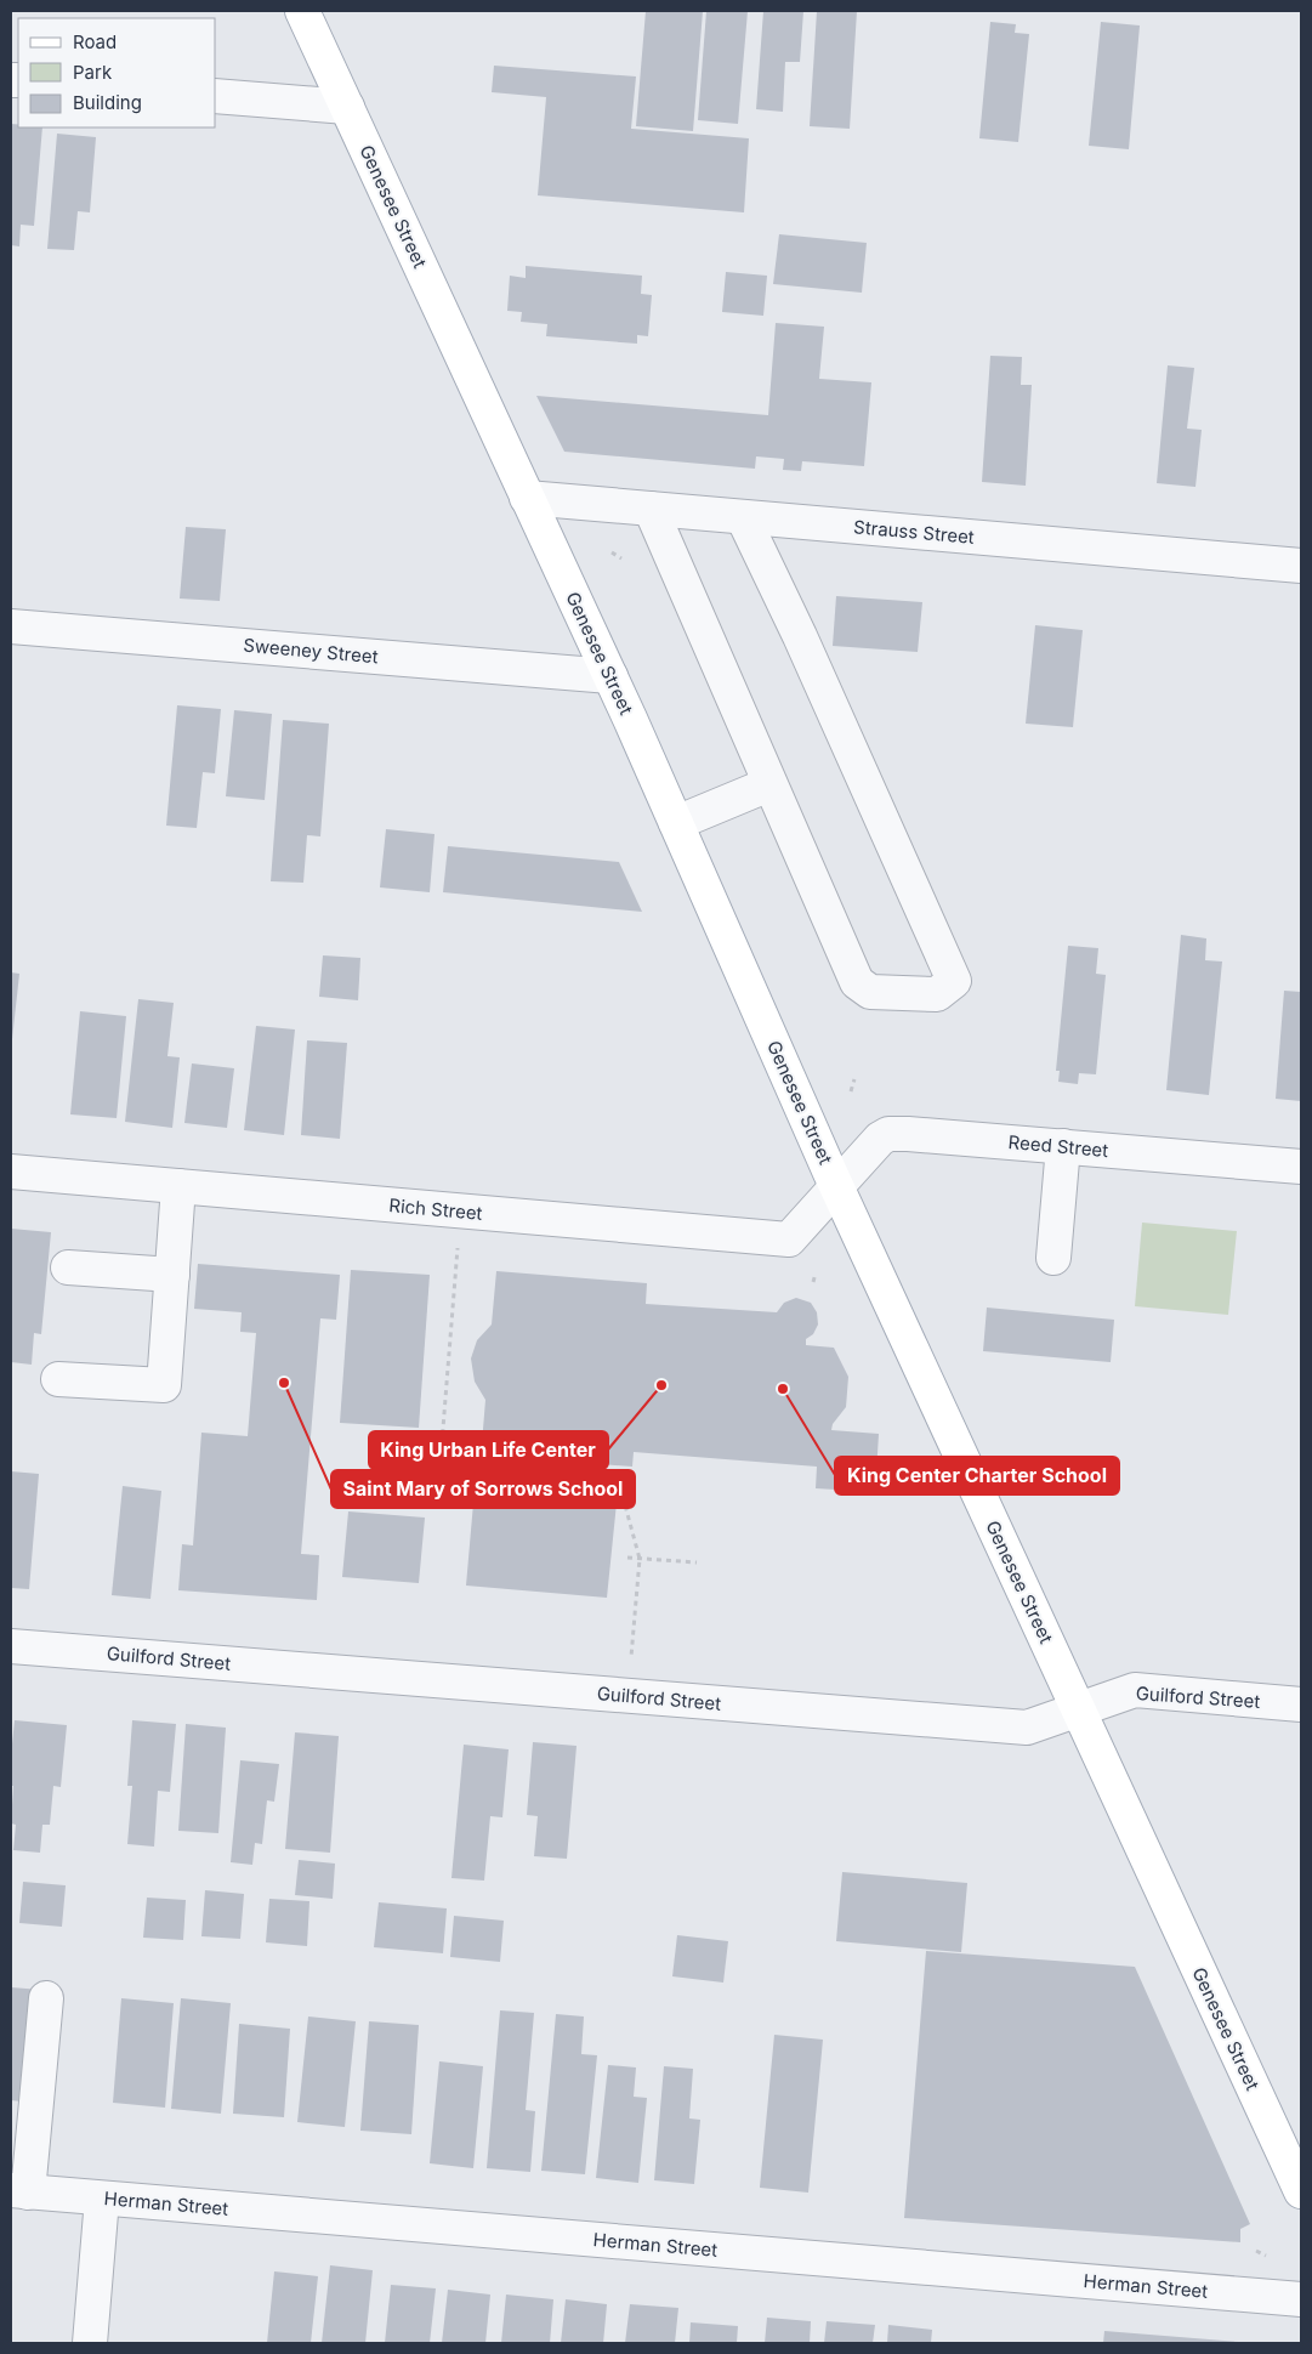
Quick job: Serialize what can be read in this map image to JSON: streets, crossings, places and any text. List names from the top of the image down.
{
  "streets": {
    "main road": ["Genesee Street"],
    "street": [
      "Strauss Street",
      "Sweeney Street",
      "Reed Street",
      "Rich Street",
      "Guilford Street",
      "Herman Street"
    ]
  },
  "crossings": [
    ["Genesee Street", "Strauss Street"],
    ["Genesee Street", "Sweeney Street"],
    ["Genesee Street", "Reed Street"],
    ["Genesee Street", "Rich Street"],
    ["Genesee Street", "Guilford Street"],
    ["Reed Street", "Rich Street"]
  ],
  "places": ["Saint Mary of Sorrows School", "King Urban Life Center", "King Center Charter School"],
  "legend": ["Road", "Park", "Building"]
}
